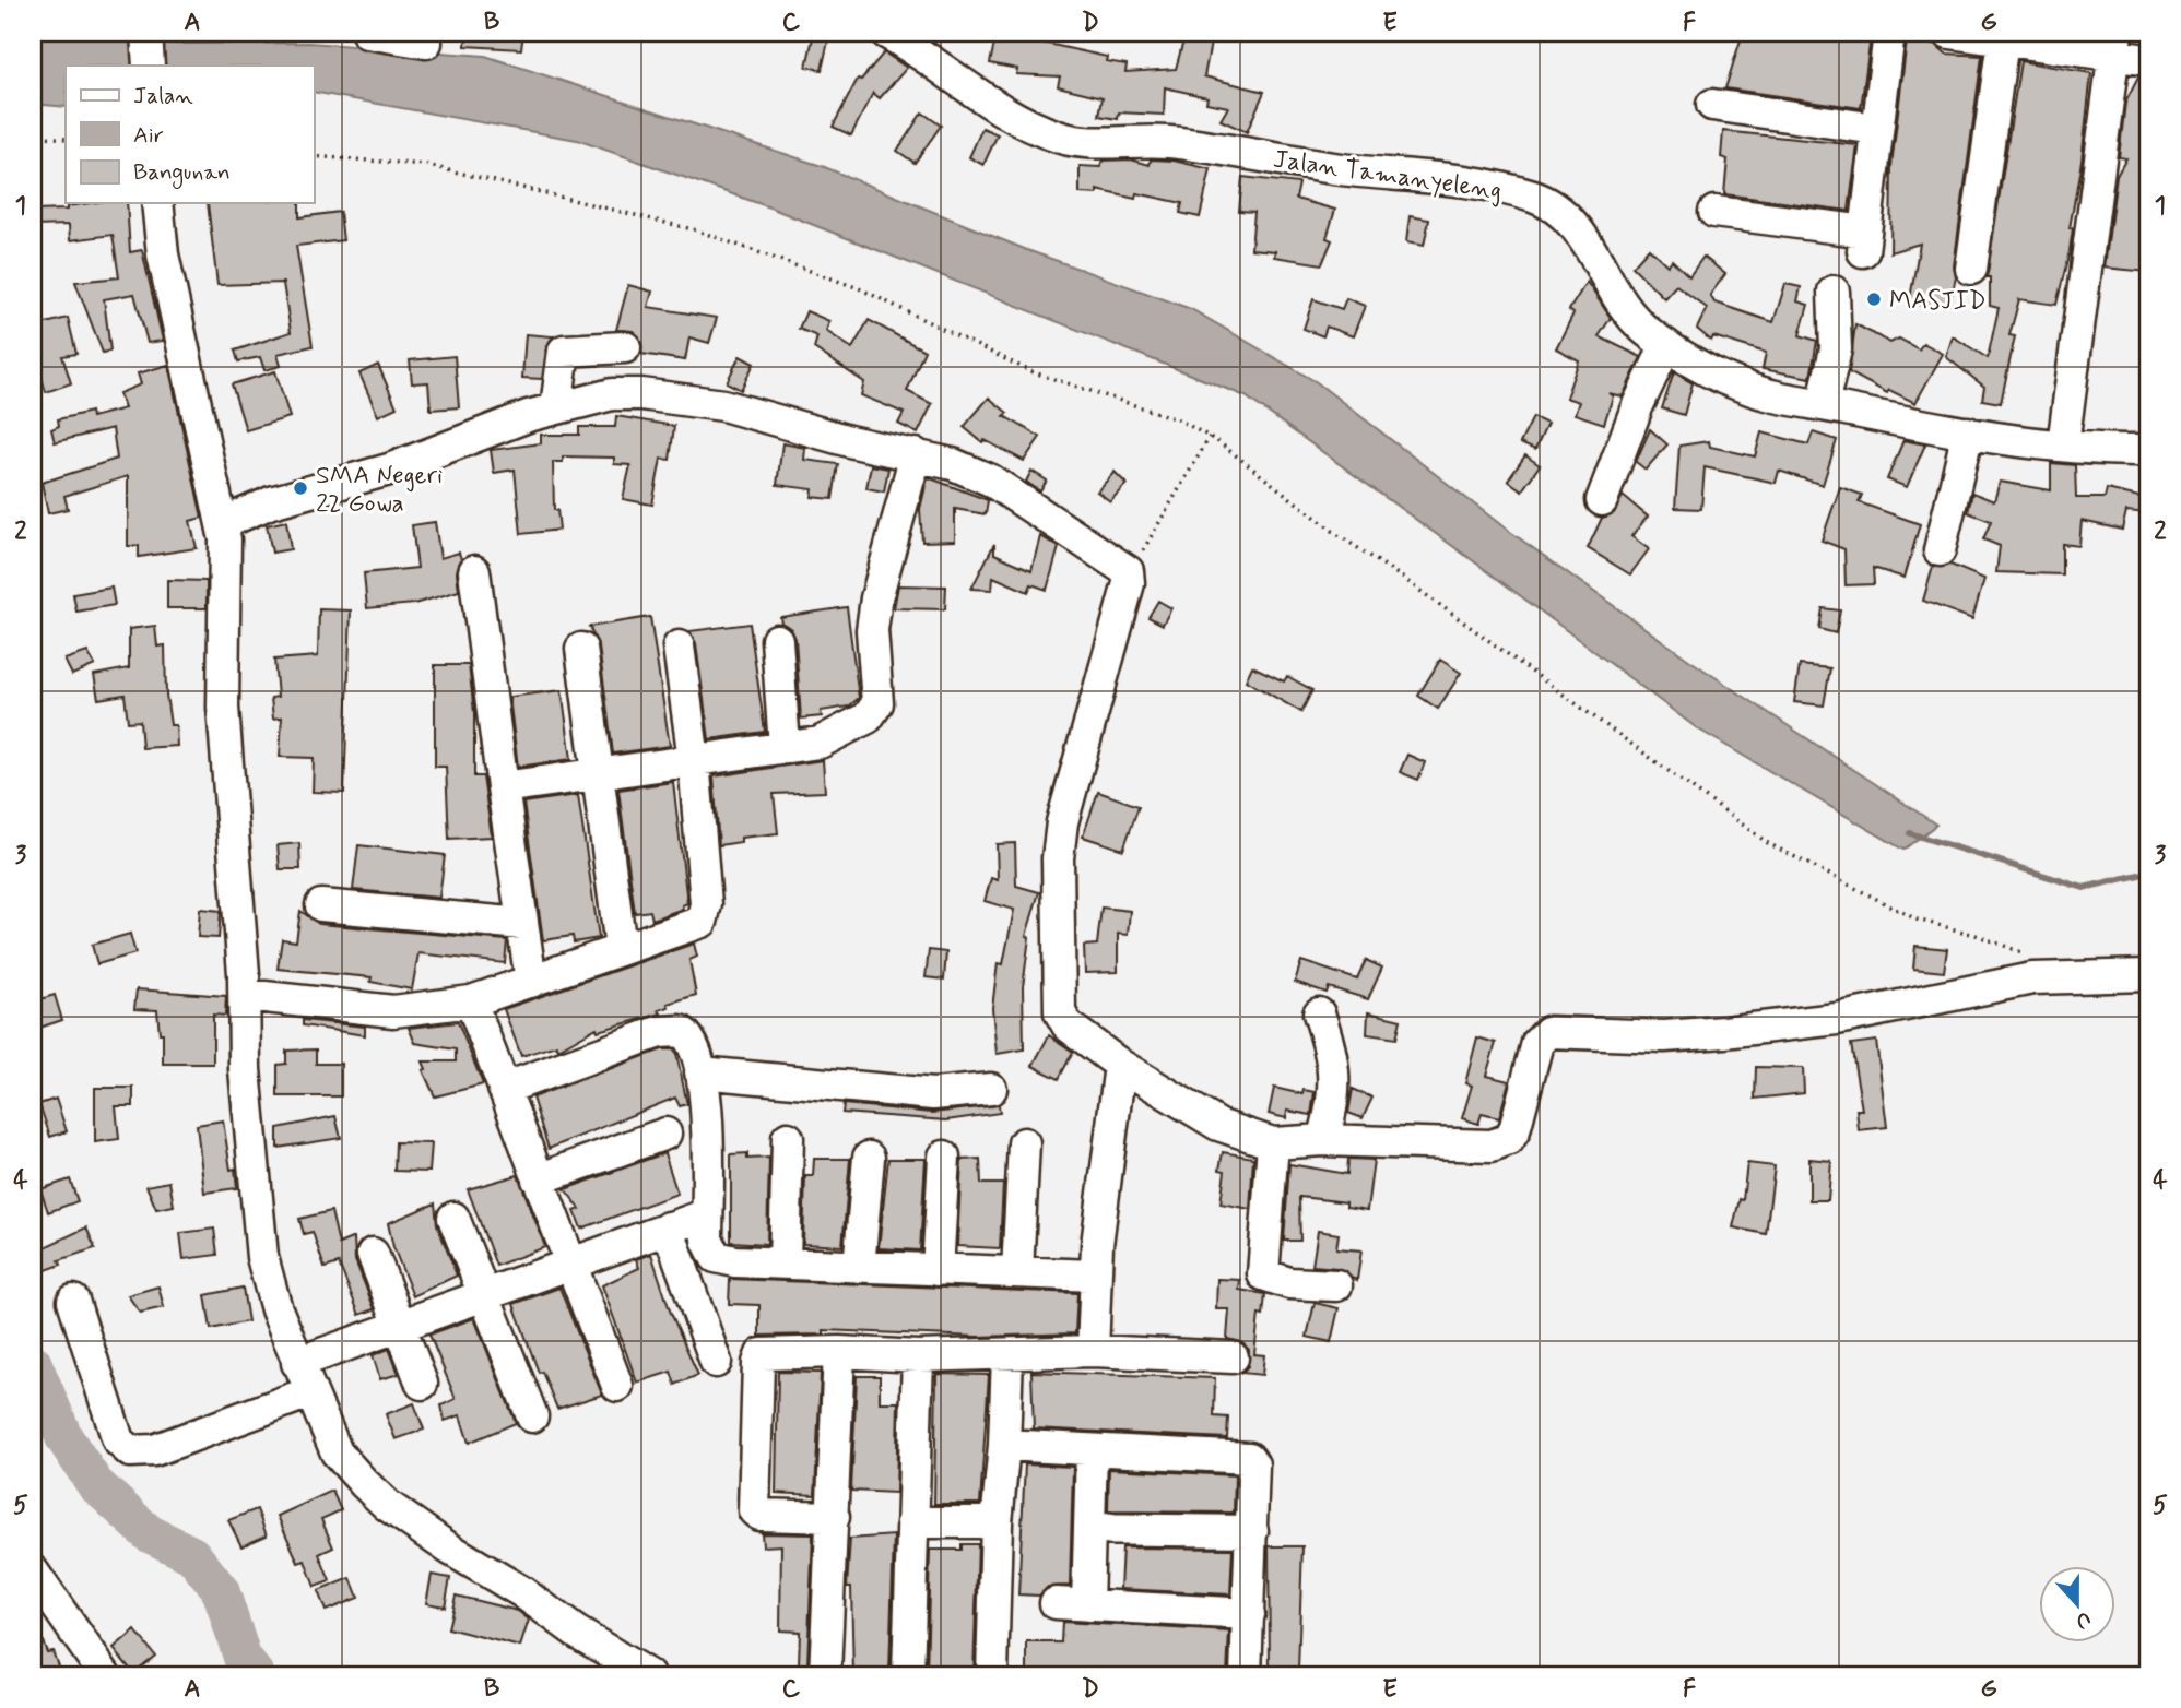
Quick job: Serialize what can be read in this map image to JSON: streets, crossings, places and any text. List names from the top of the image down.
{
  "streets": {
    "street": ["Jalan Tamanyeleng"]
  },
  "places": ["MASJID", "SMA Negeri 22 Gowa"],
  "legend": ["Jalan", "Air", "Bangunan"],
  "north": "bottom",
  "grid": {
    "columns": [
      "A",
      "B",
      "C",
      "D",
      "E",
      "F",
      "G"
    ],
    "rows": [
      "1",
      "2",
      "3",
      "4",
      "5"
    ]
  }
}
